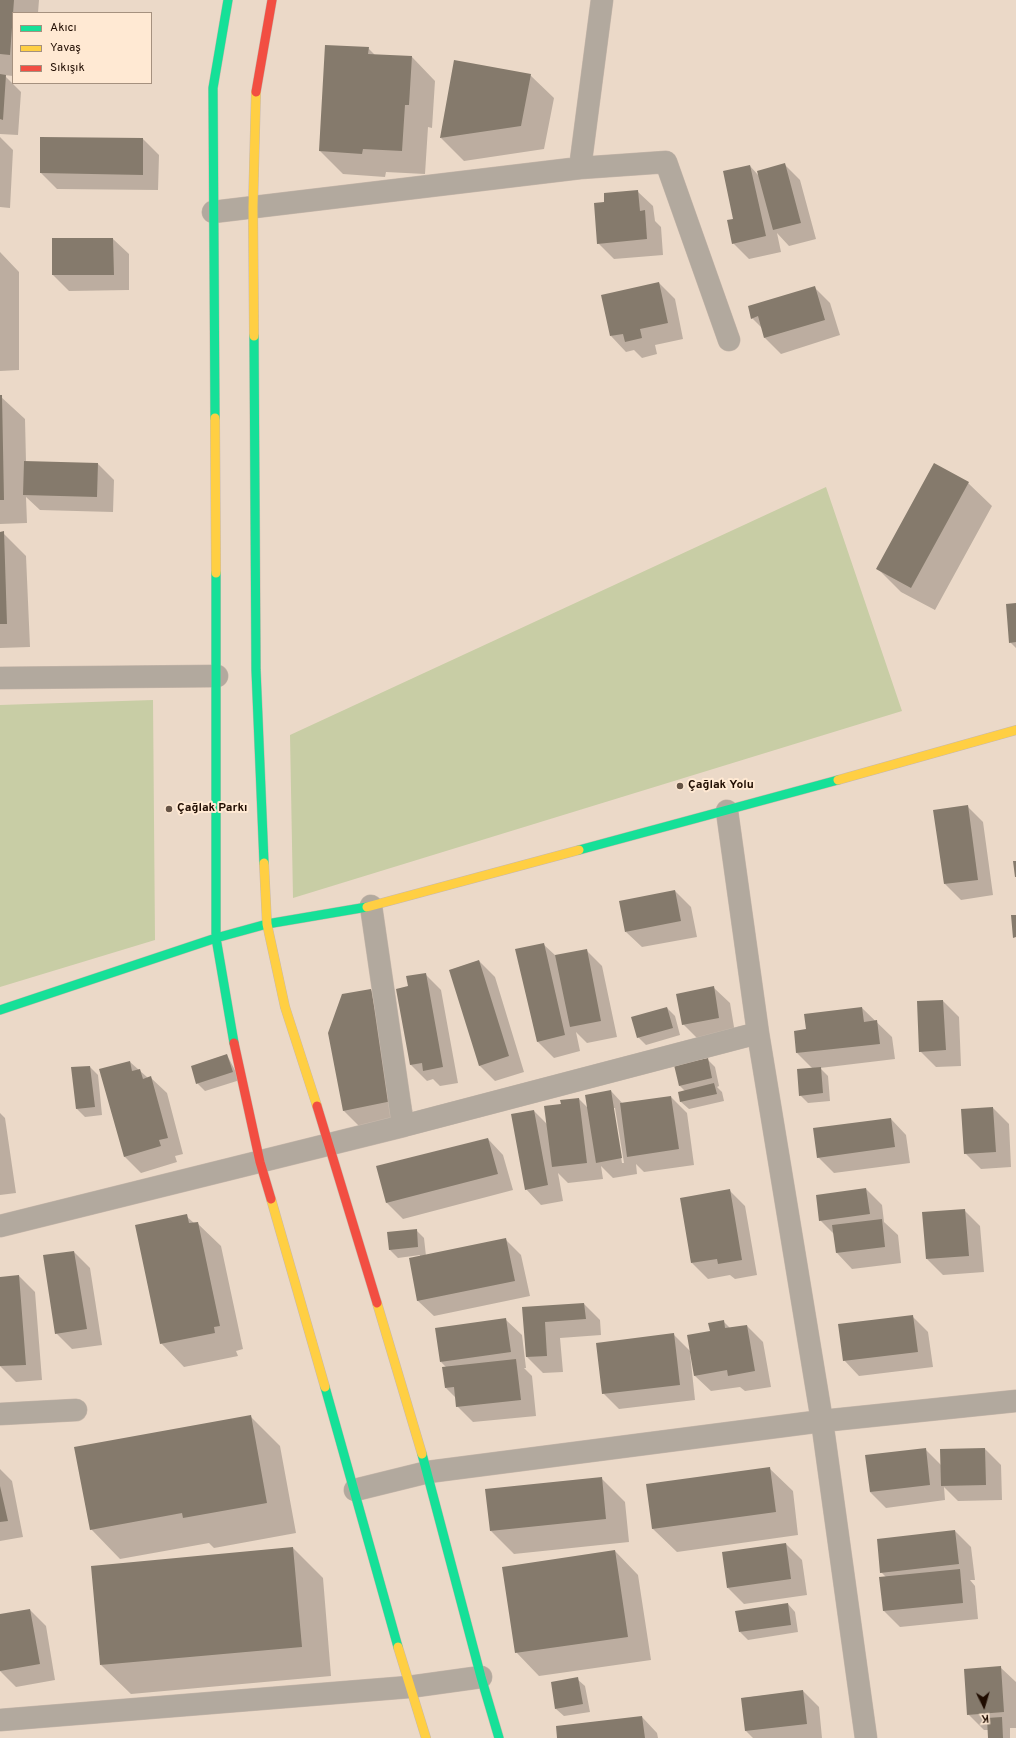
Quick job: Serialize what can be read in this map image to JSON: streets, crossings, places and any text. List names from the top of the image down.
{
  "places": ["Çağlak Yolu", "Çağlak Parkı"],
  "legend": ["Akıcı", "Yavaş", "Sıkışık"],
  "north": "bottom"
}
